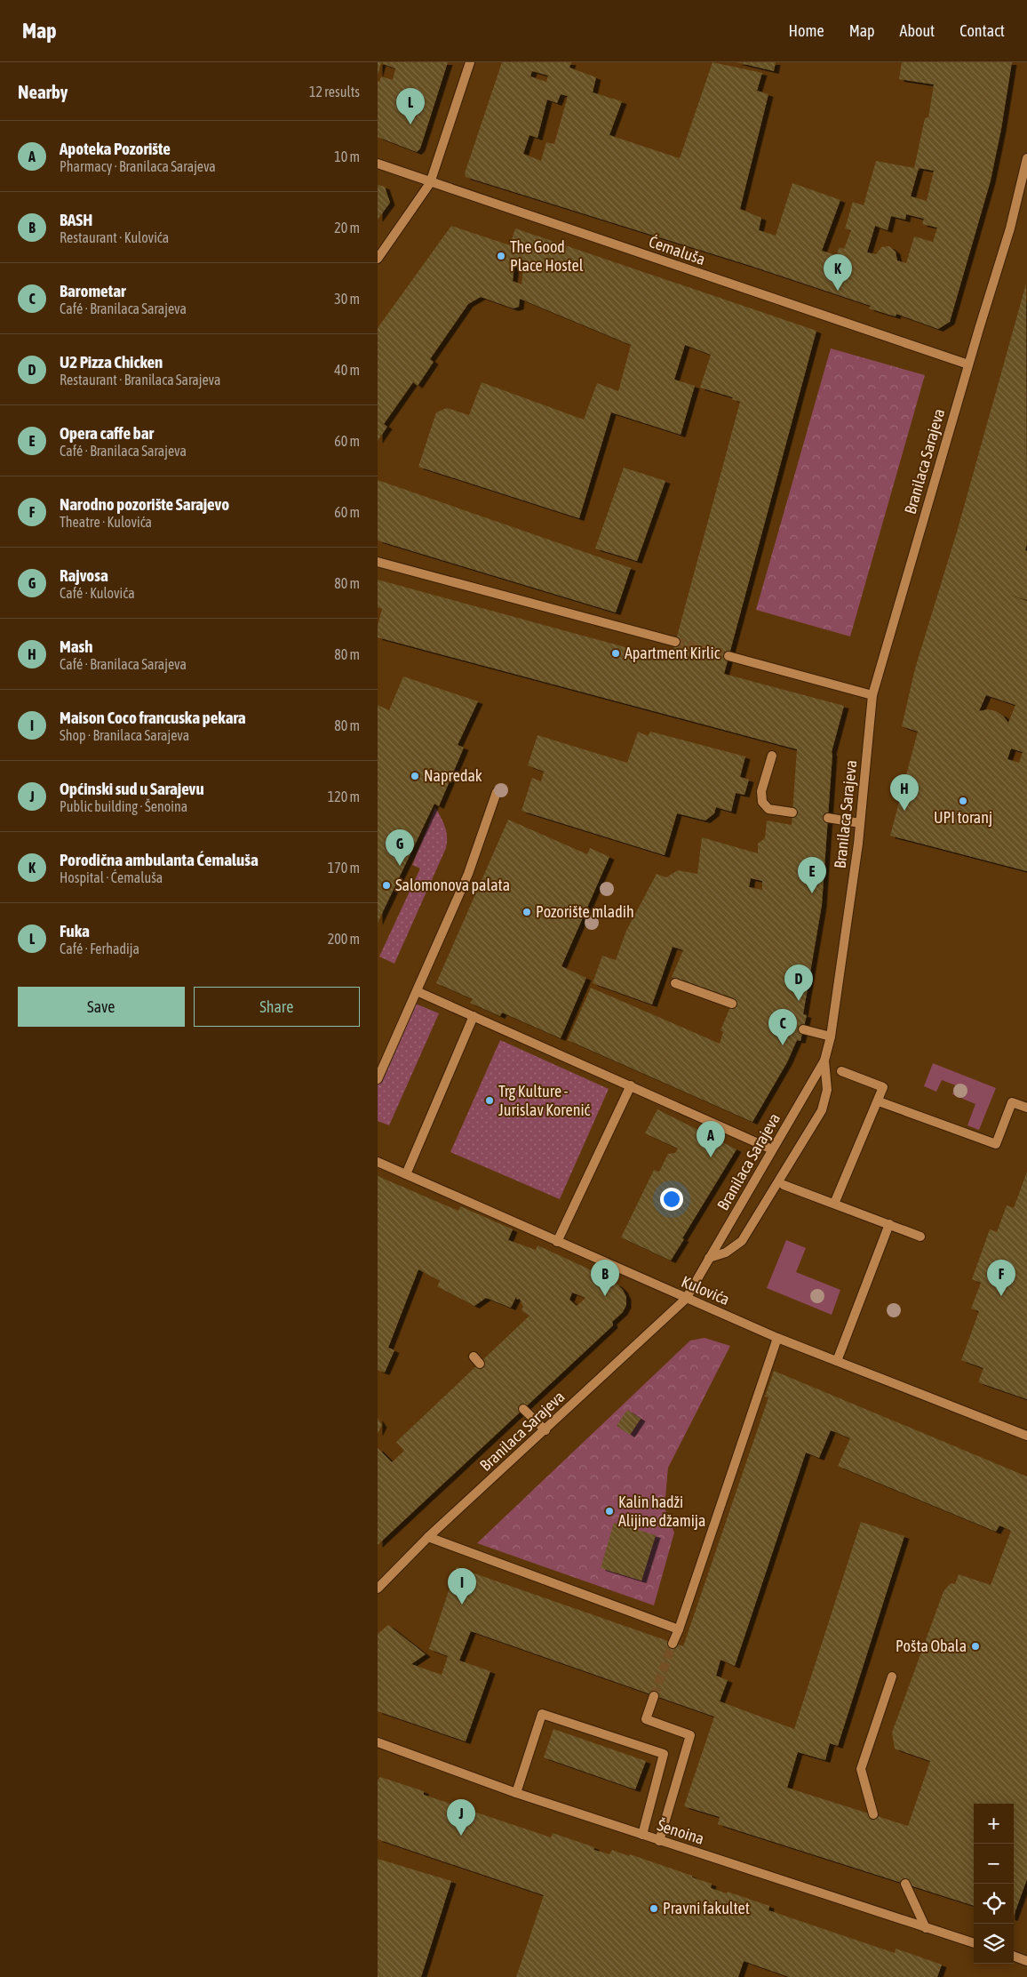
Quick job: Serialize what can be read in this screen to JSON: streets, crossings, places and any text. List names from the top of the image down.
{
  "streets": {
    "street": [
      "Ćemaluša",
      "Branilaca Sarajeva",
      "Kulovića",
      "Šenoina"
    ]
  },
  "crossings": [
    ["Ćemaluša", "Branilaca Sarajeva"],
    ["Branilaca Sarajeva", "Kulovića"]
  ],
  "places": [
    "The Good Place Hostel",
    "Apartment Kirlic",
    "Napredak",
    "UPI toranj",
    "Salomonova palata",
    "Pozorište mladih",
    "Trg Kulture - Jurislav Korenić",
    "Kalin hadži Alijine džamija",
    "Pošta Obala",
    "Pravni fakultet"
  ],
  "page": {
    "header": "Map",
    "nav": [
      "Home",
      "Map",
      "About",
      "Contact"
    ],
    "heading": ["Nearby", "12 results"],
    "pins": [
      "L",
      "K",
      "H",
      "G",
      "E",
      "D",
      "C",
      "A",
      "B",
      "F",
      "I",
      "J"
    ],
    "list": [
      {
        "mark": "A",
        "name": "Apoteka Pozorište",
        "note": "Pharmacy · Branilaca Sarajeva",
        "value": "10 m"
      },
      {
        "mark": "B",
        "name": "BASH",
        "note": "Restaurant · Kulovića",
        "value": "20 m"
      },
      {
        "mark": "C",
        "name": "Barometar",
        "note": "Café · Branilaca Sarajeva",
        "value": "30 m"
      },
      {
        "mark": "D",
        "name": "U2 Pizza Chicken",
        "note": "Restaurant · Branilaca Sarajeva",
        "value": "40 m"
      },
      {
        "mark": "E",
        "name": "Opera caffe bar",
        "note": "Café · Branilaca Sarajeva",
        "value": "60 m"
      },
      {
        "mark": "F",
        "name": "Narodno pozorište Sarajevo",
        "note": "Theatre · Kulovića",
        "value": "60 m"
      },
      {
        "mark": "G",
        "name": "Rajvosa",
        "note": "Café · Kulovića",
        "value": "80 m"
      },
      {
        "mark": "H",
        "name": "Mash",
        "note": "Café · Branilaca Sarajeva",
        "value": "80 m"
      },
      {
        "mark": "I",
        "name": "Maison Coco francuska pekara",
        "note": "Shop · Branilaca Sarajeva",
        "value": "80 m"
      },
      {
        "mark": "J",
        "name": "Općinski sud u Sarajevu",
        "note": "Public building · Šenoina",
        "value": "120 m"
      },
      {
        "mark": "K",
        "name": "Porodična ambulanta Ćemaluša",
        "note": "Hospital · Ćemaluša",
        "value": "170 m"
      },
      {
        "mark": "L",
        "name": "Fuka",
        "note": "Café · Ferhadija",
        "value": "200 m"
      }
    ],
    "buttons": ["Save", "Share"],
    "map_buttons": ["+", "−"]
  }
}
